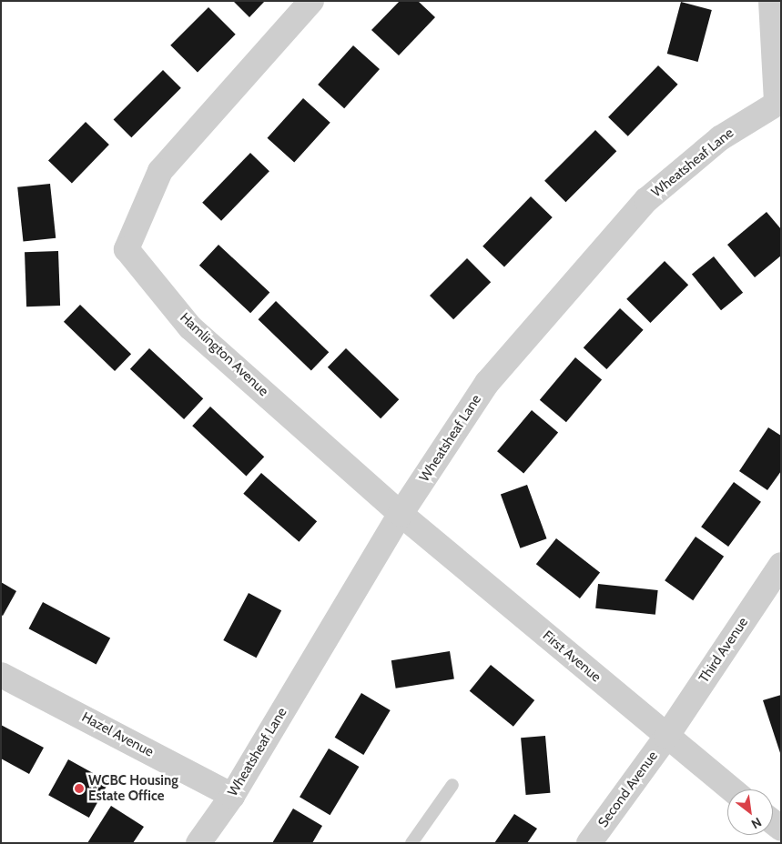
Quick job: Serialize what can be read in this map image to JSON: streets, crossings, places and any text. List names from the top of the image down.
{
  "streets": {
    "street": [
      "Wheatsheaf Lane",
      "Hamlington Avenue",
      "Third Avenue",
      "First Avenue",
      "Hazel Avenue",
      "Second Avenue"
    ]
  },
  "crossings": [
    ["Wheatsheaf Lane", "Hamlington Avenue"],
    ["Wheatsheaf Lane", "First Avenue"],
    ["Wheatsheaf Lane", "Hazel Avenue"],
    ["Hamlington Avenue", "First Avenue"],
    ["Third Avenue", "First Avenue"],
    ["Third Avenue", "Second Avenue"],
    ["First Avenue", "Second Avenue"]
  ],
  "places": ["WCBC Housing Estate Office"],
  "north": "bottom right"
}
